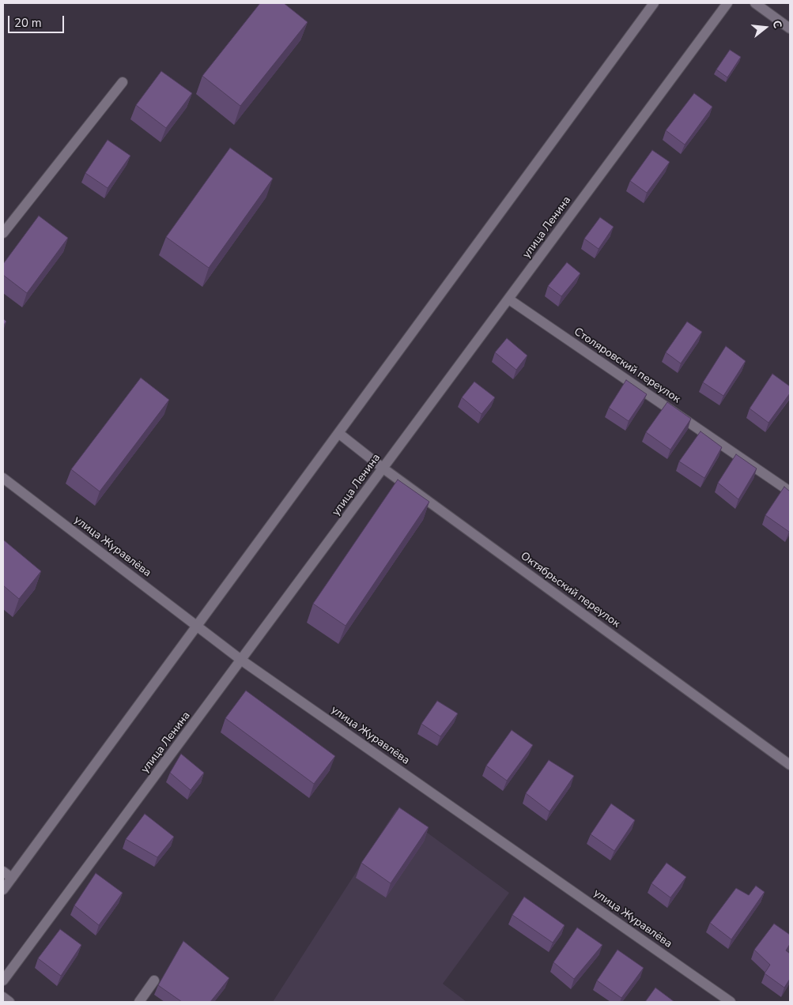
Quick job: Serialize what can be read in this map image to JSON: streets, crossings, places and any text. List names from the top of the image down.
{
  "streets": {
    "street": [
      "улица Ленина",
      "Столяровский переулок",
      "улица Журавлёва",
      "Октябрьский переулок"
    ]
  },
  "crossings": [
    ["улица Ленина", "Столяровский переулок"],
    ["улица Ленина", "улица Журавлёва"],
    ["улица Ленина", "Октябрьский переулок"]
  ],
  "scale_bar": "20 m",
  "north": "right"
}
